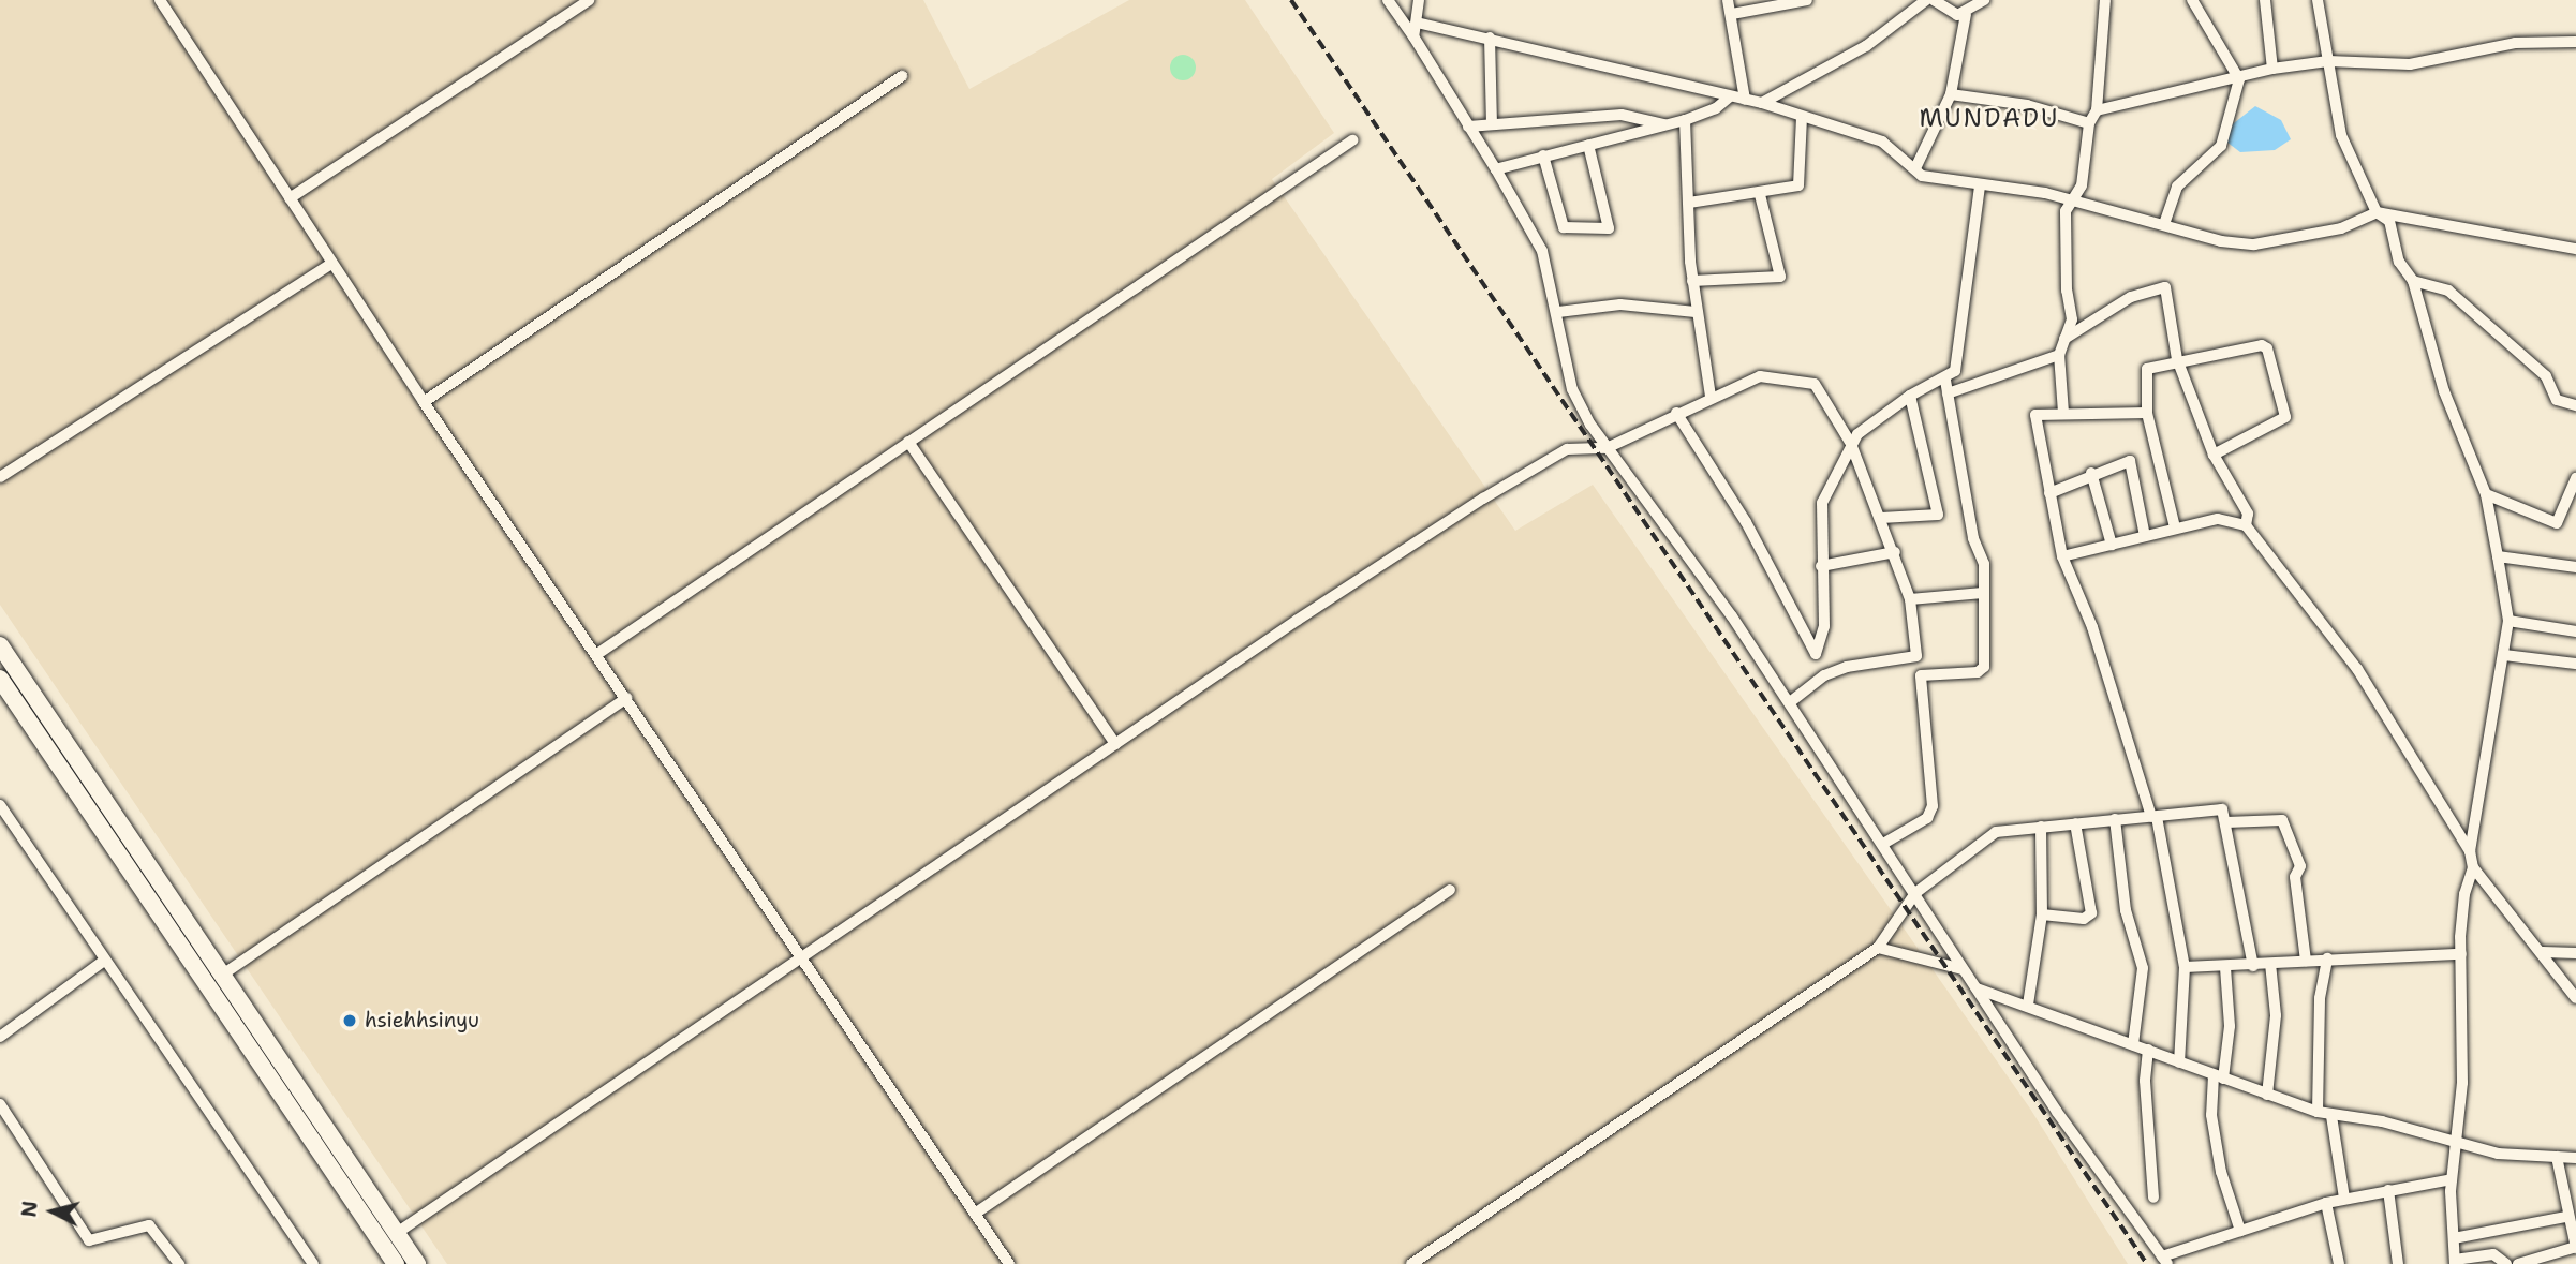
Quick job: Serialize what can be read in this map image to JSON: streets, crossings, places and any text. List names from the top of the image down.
{
  "districts": ["MUNDADU"],
  "places": ["hsiehhsinyu"],
  "north": "left"
}
